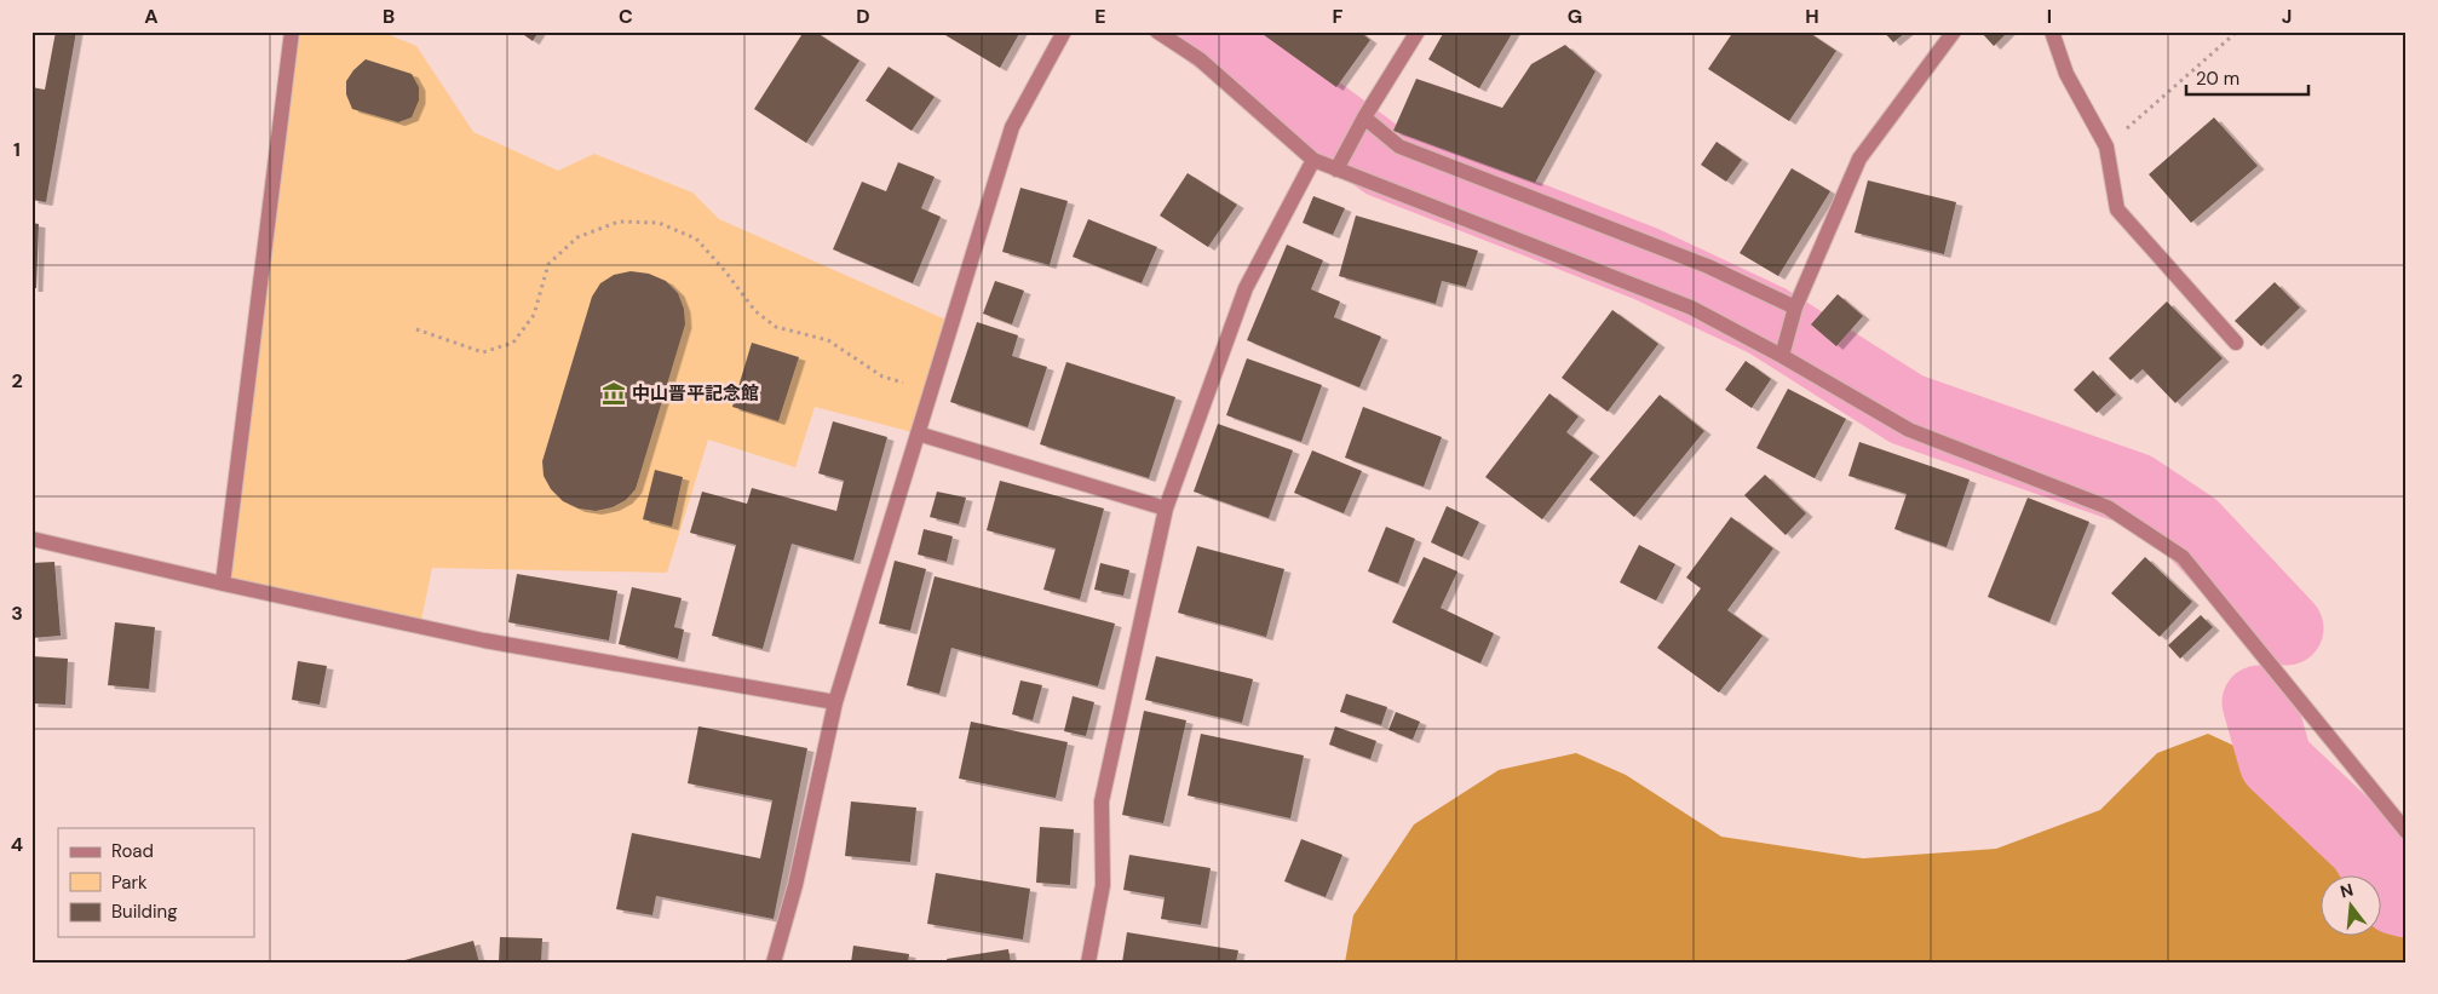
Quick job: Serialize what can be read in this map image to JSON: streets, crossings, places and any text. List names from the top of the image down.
{
  "places": {
    "museum": ["中山晋平記念館"]
  },
  "legend": ["Road", "Park", "Building"],
  "scale_bar": "20 m",
  "north": "top",
  "grid": {
    "columns": [
      "A",
      "B",
      "C",
      "D",
      "E",
      "F",
      "G",
      "H",
      "I",
      "J"
    ],
    "rows": [
      "1",
      "2",
      "3",
      "4"
    ]
  }
}
